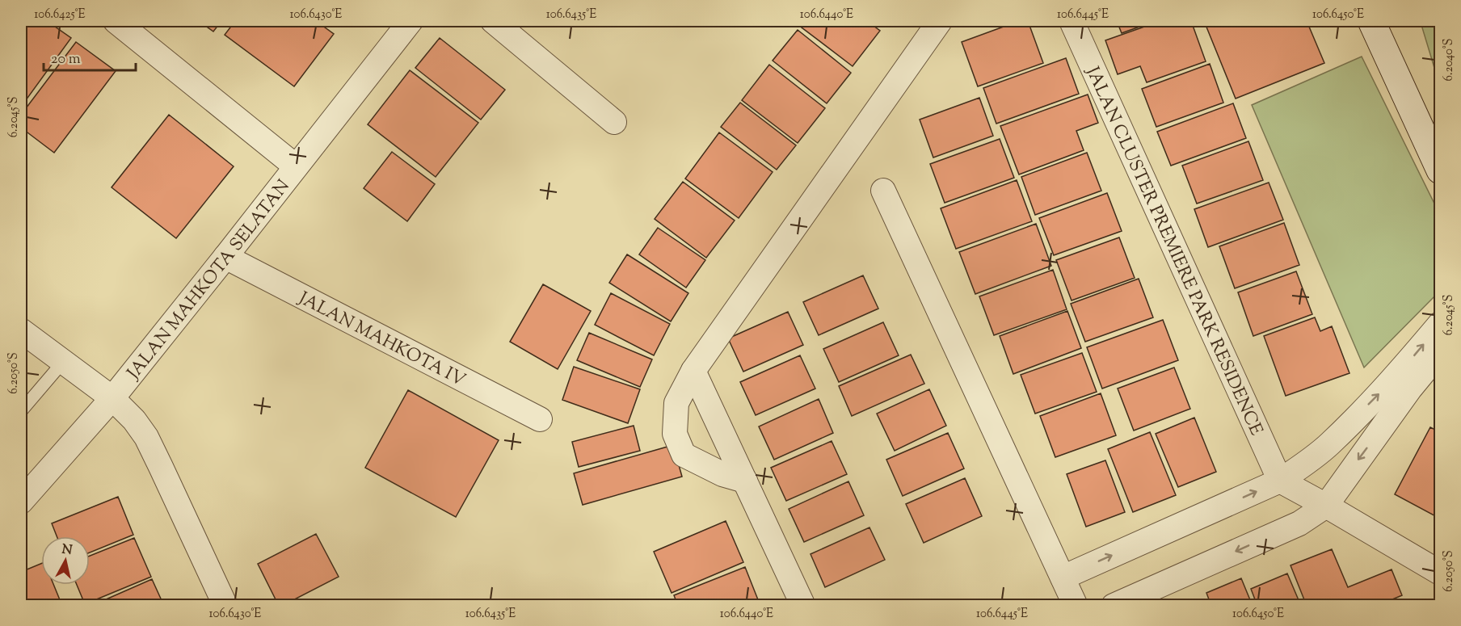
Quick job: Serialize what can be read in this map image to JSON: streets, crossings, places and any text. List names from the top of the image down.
{
  "streets": {
    "street": ["JALAN CLUSTER PREMIERE PARK RESIDENCE", "JALAN MAHKOTA SELATAN", "JALAN MAHKOTA IV"]
  },
  "crossings": [
    ["JALAN MAHKOTA SELATAN", "JALAN MAHKOTA IV"]
  ],
  "scale_bar": "20 m",
  "north": "top",
  "coordinates": [
    "106.6425°E",
    "106.6430°E",
    "106.6435°E",
    "106.6440°E",
    "106.6445°E",
    "106.6450°E",
    "6.2040°S",
    "6.2045°S",
    "6.2050°S"
  ]
}
